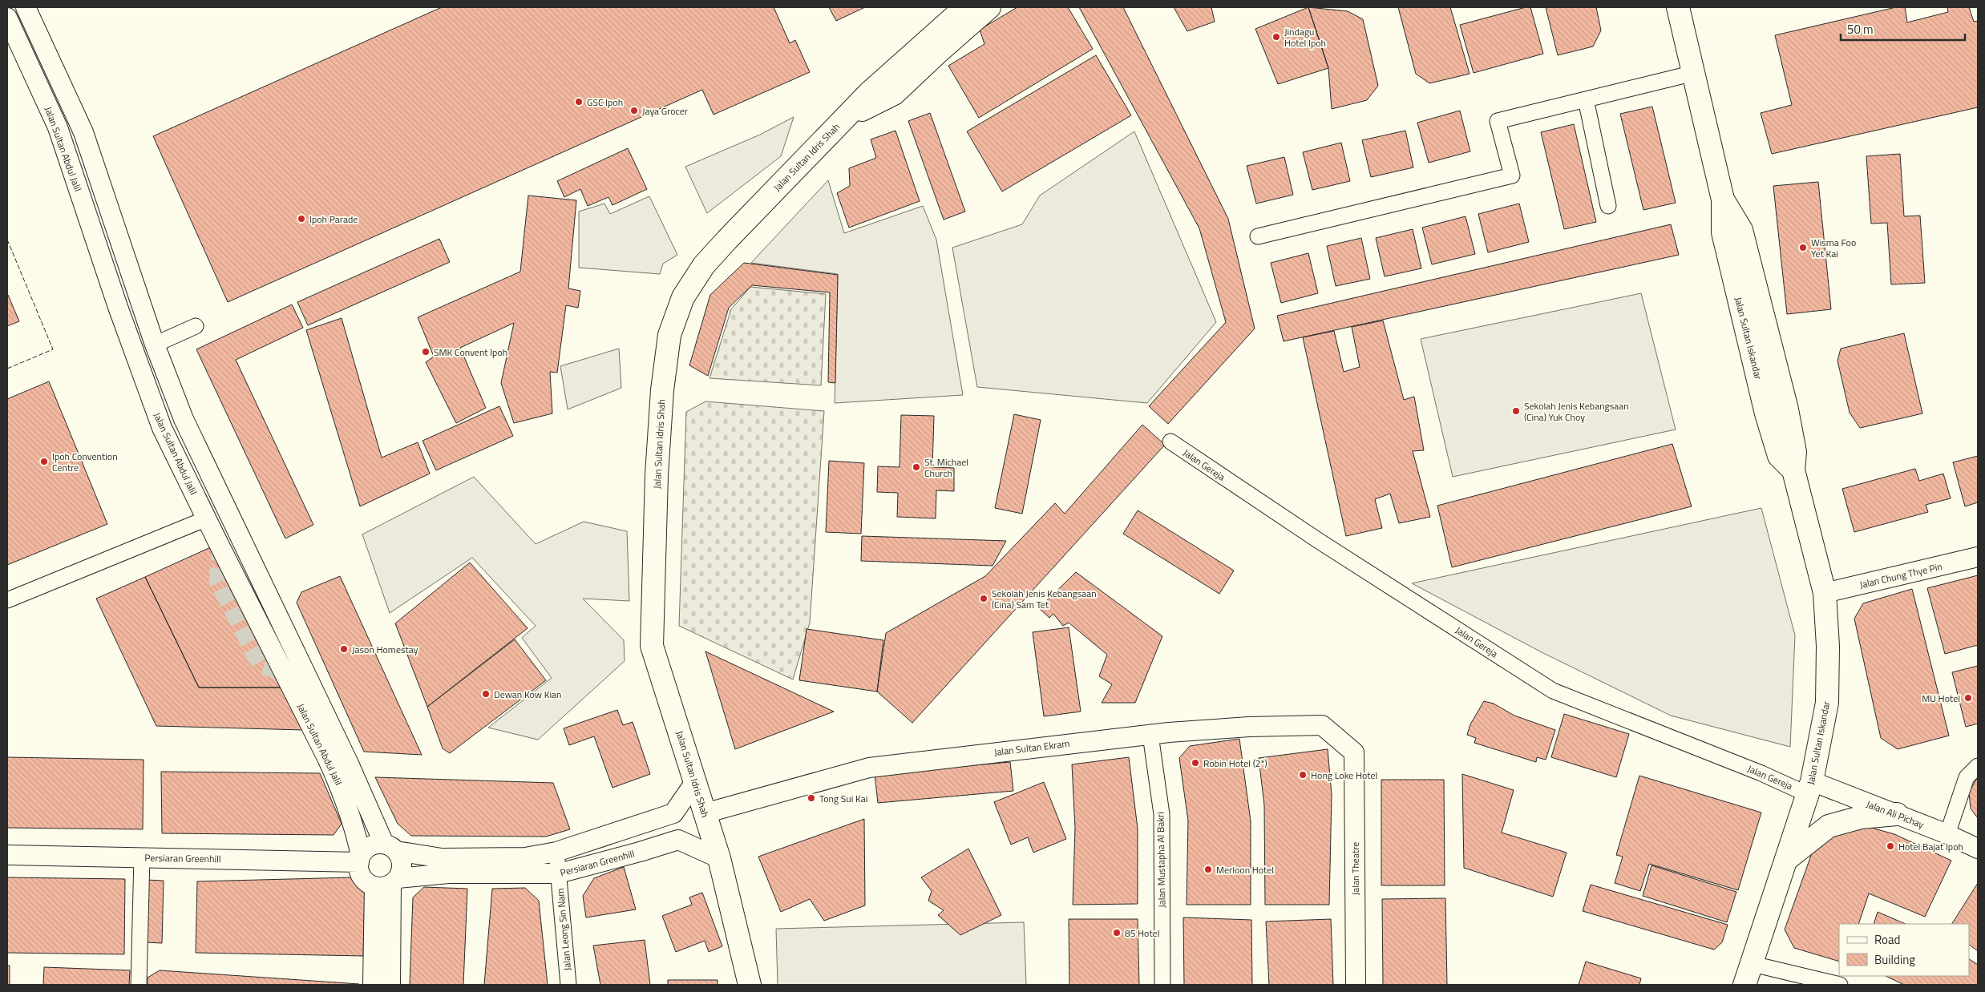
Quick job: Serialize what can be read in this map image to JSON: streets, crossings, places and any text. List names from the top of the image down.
{
  "streets": {
    "highway": ["Jalan Sultan Idris Shah", "Jalan Sultan Iskandar"],
    "street": [
      "Jalan Sultan Abdul Jalil",
      "Jalan Gereja",
      "Jalan Chung Thye Pin",
      "Jalan Sultan Ekram",
      "Jalan Ali Pichay",
      "Persiaran Greenhill",
      "Jalan Mustapha Al Bakri",
      "Jalan Theatre",
      "Jalan Leong Sin Nam"
    ]
  },
  "crossings": [
    ["Jalan Sultan Abdul Jalil", "Persiaran Greenhill"],
    ["Jalan Sultan Idris Shah", "Jalan Sultan Ekram"],
    ["Jalan Sultan Idris Shah", "Persiaran Greenhill"],
    ["Jalan Sultan Iskandar", "Jalan Gereja"],
    ["Jalan Sultan Iskandar", "Jalan Chung Thye Pin"],
    ["Jalan Sultan Iskandar", "Jalan Ali Pichay"],
    ["Jalan Gereja", "Jalan Ali Pichay"],
    ["Jalan Sultan Ekram", "Jalan Mustapha Al Bakri"],
    ["Jalan Sultan Ekram", "Jalan Theatre"],
    ["Persiaran Greenhill", "Jalan Leong Sin Nam"]
  ],
  "places": [
    "Jindagu Hotel Ipoh",
    "GSC Ipoh",
    "Jaya Grocer",
    "Ipoh Parade",
    "Wisma Foo Yet Kai",
    "SMK Convent Ipoh",
    "Sekolah Jenis Kebangsaan (Cina) Yuk Choy",
    "Ipoh Convention Centre",
    "St. Michael Church",
    "Sekolah Jenis Kebangsaan (Cina) Sam Tet",
    "Jason Homestay",
    "Dewan Kow Kian",
    "MU Hotel",
    "Robin Hotel (2*)",
    "Hong Loke Hotel",
    "Tong Sui Kai",
    "Hotel Bajat Ipoh",
    "Merloon Hotel",
    "85 Hotel"
  ],
  "legend": ["Road", "Building"],
  "scale_bar": "50 m"
}
